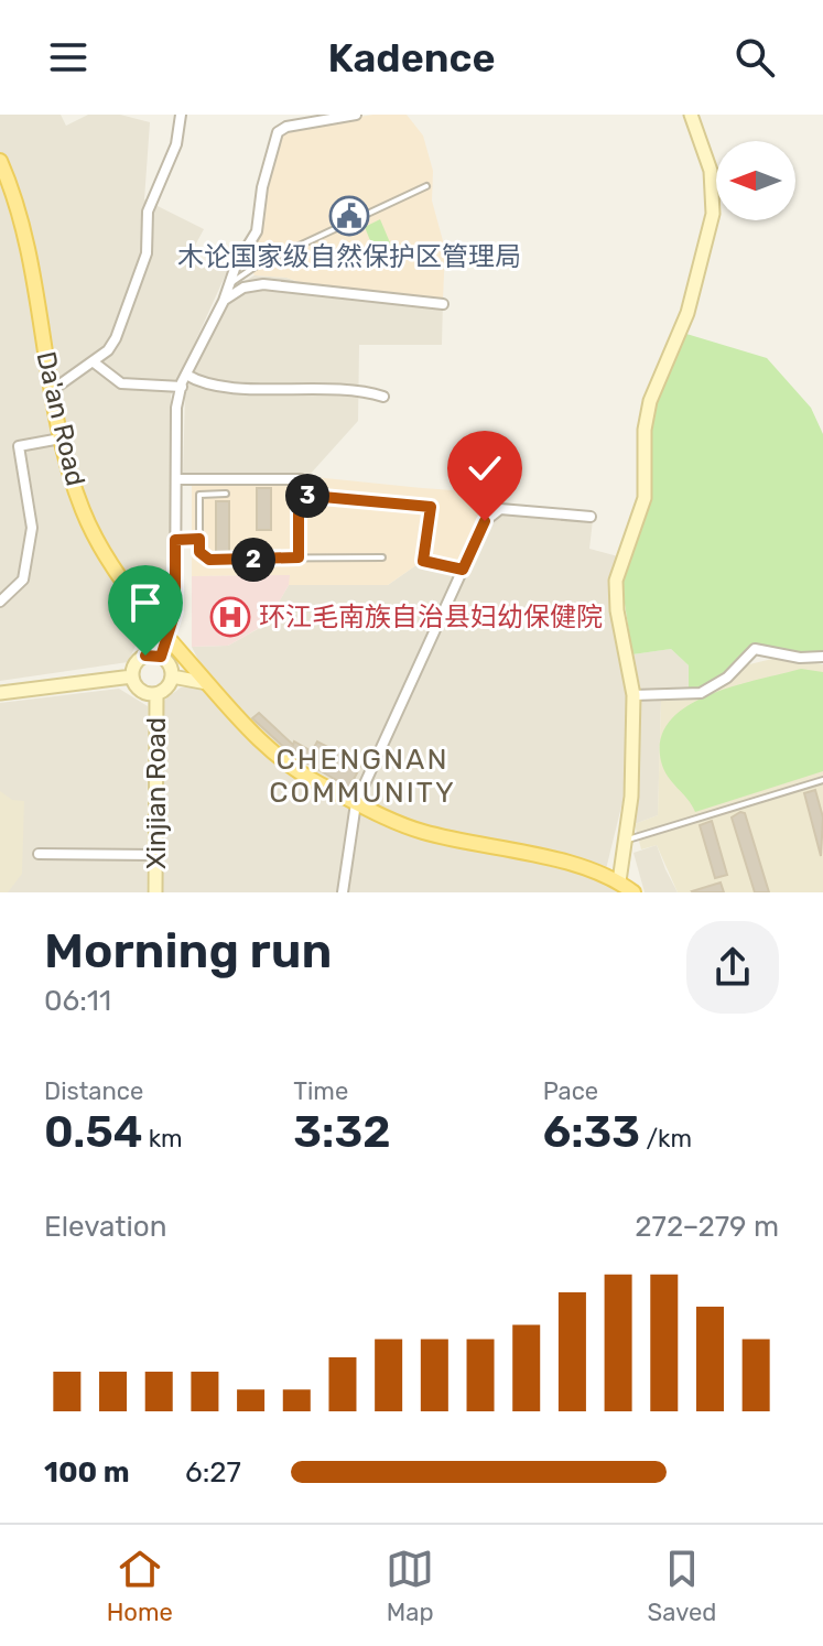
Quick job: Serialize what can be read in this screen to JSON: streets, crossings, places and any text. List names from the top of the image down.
{
  "streets": {
    "main road": ["Da'an Road"],
    "street": ["Xinjian Road"]
  },
  "districts": ["CHENGNAN COMMUNITY"],
  "places": {
    "public building": ["木论国家级自然保护区管理局"],
    "hospital": ["环江毛南族自治县妇幼保健院"]
  },
  "north": "left",
  "page": {
    "header": "Kadence",
    "pins": ["3", "2"],
    "heading": ["Morning run", "06:11"],
    "stats": [
      ["Distance", "0.54 km"],
      ["Time", "3:32"],
      ["Pace", "6:33 /km"]
    ],
    "chart": ["Elevation", "272–279 m"],
    "list": [
      {
        "name": "100 m",
        "note": "6:27"
      }
    ],
    "tabs": ["Home", "Map", "Saved"]
  }
}
